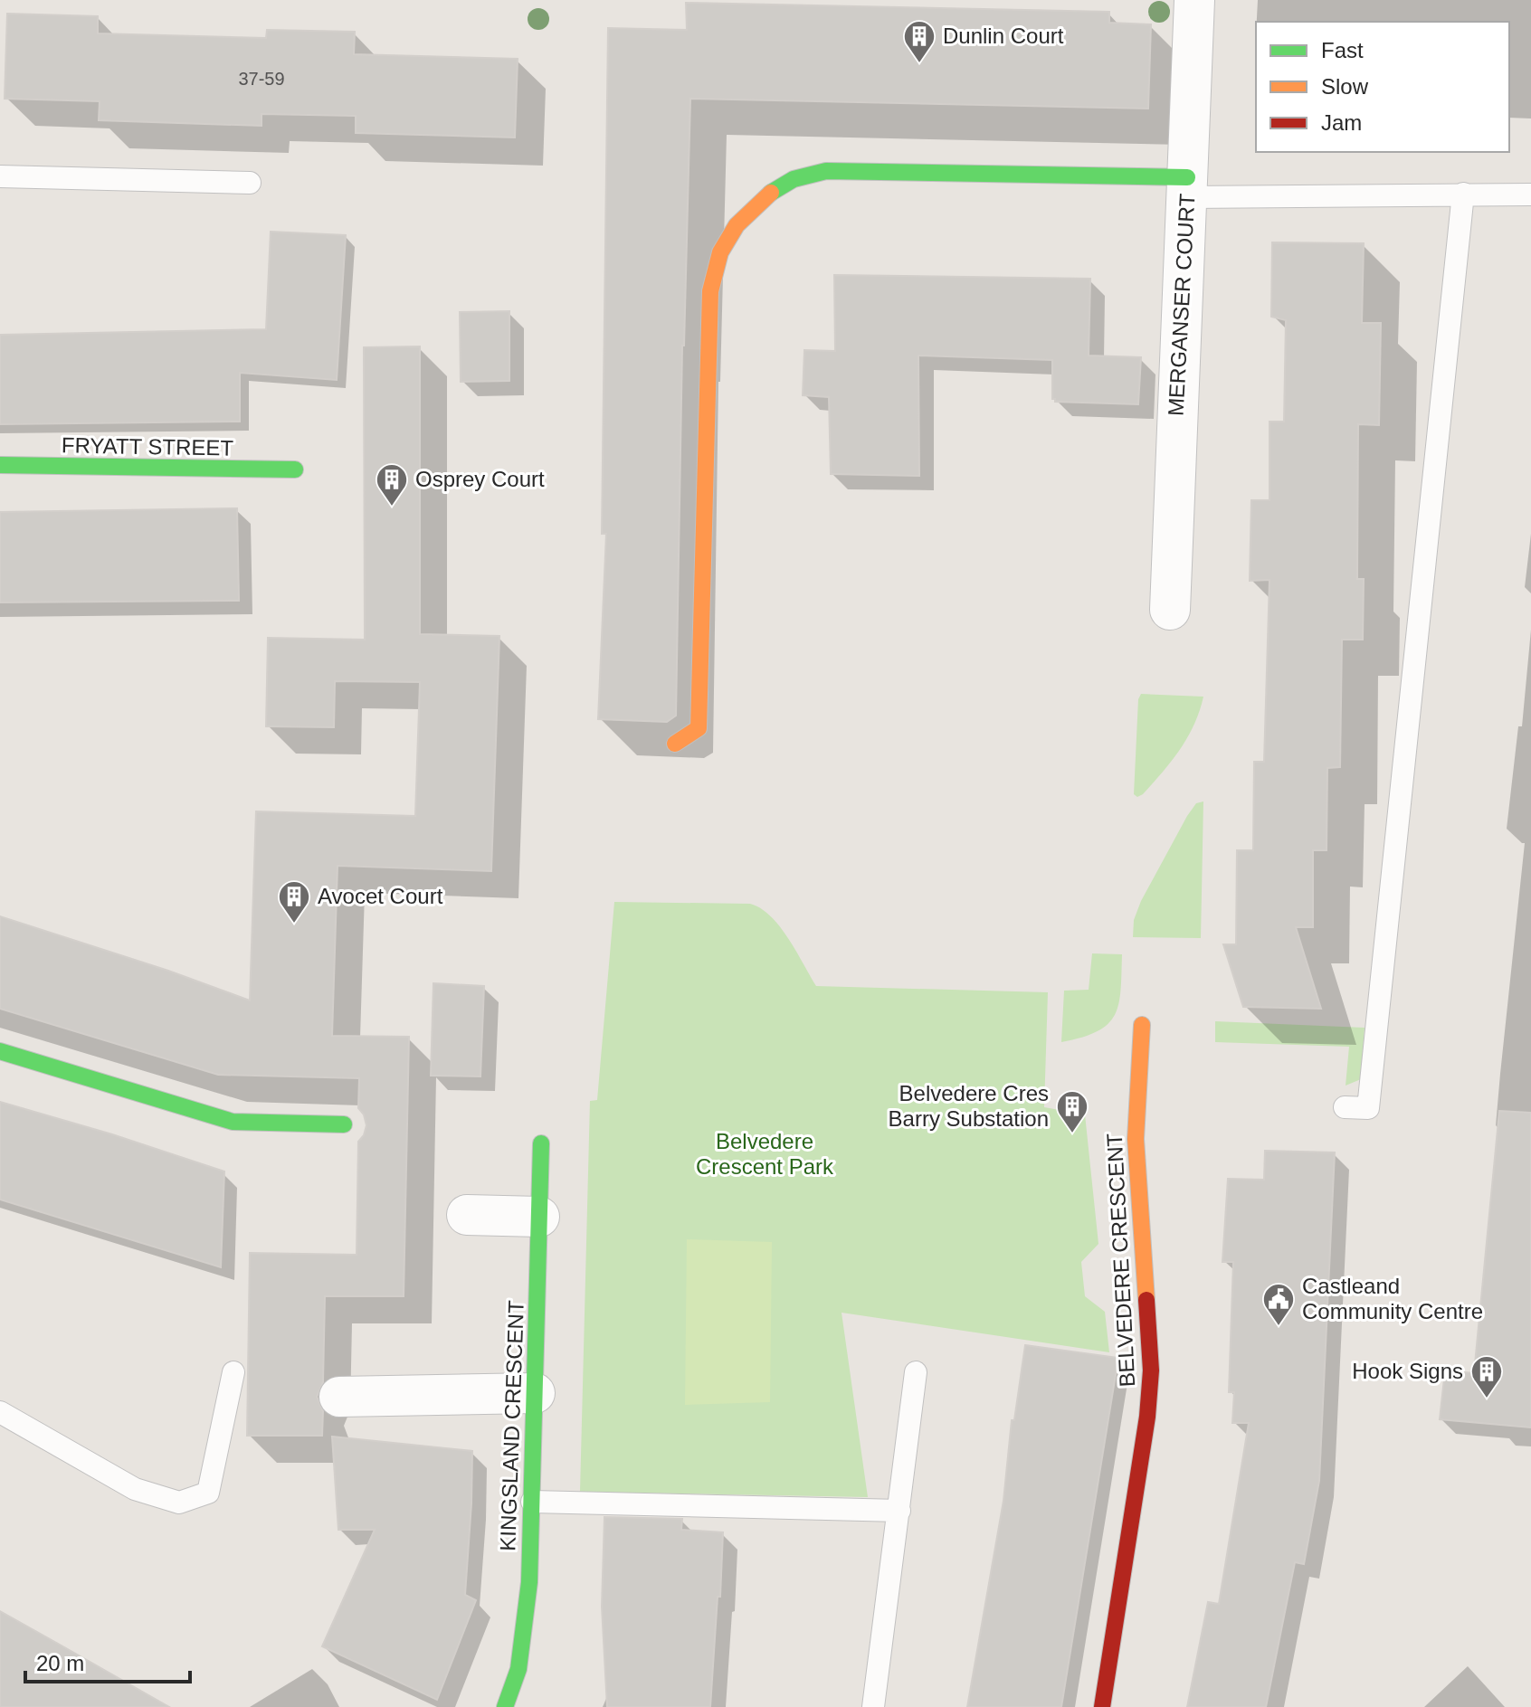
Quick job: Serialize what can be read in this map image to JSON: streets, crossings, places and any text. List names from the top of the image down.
{
  "streets": {
    "street": [
      "MERGANSER COURT",
      "FRYATT STREET",
      "BELVEDERE CRESCENT",
      "KINGSLAND CRESCENT"
    ]
  },
  "parks": ["Belvedere Crescent Park"],
  "places": {
    "building": [
      "Dunlin Court",
      "Osprey Court",
      "Avocet Court",
      "Belvedere Cres Barry Substation",
      "Hook Signs"
    ],
    "public building": ["Castleand Community Centre"]
  },
  "house_numbers": ["37-59"],
  "legend": ["Fast", "Slow", "Jam"],
  "scale_bar": "20 m"
}
